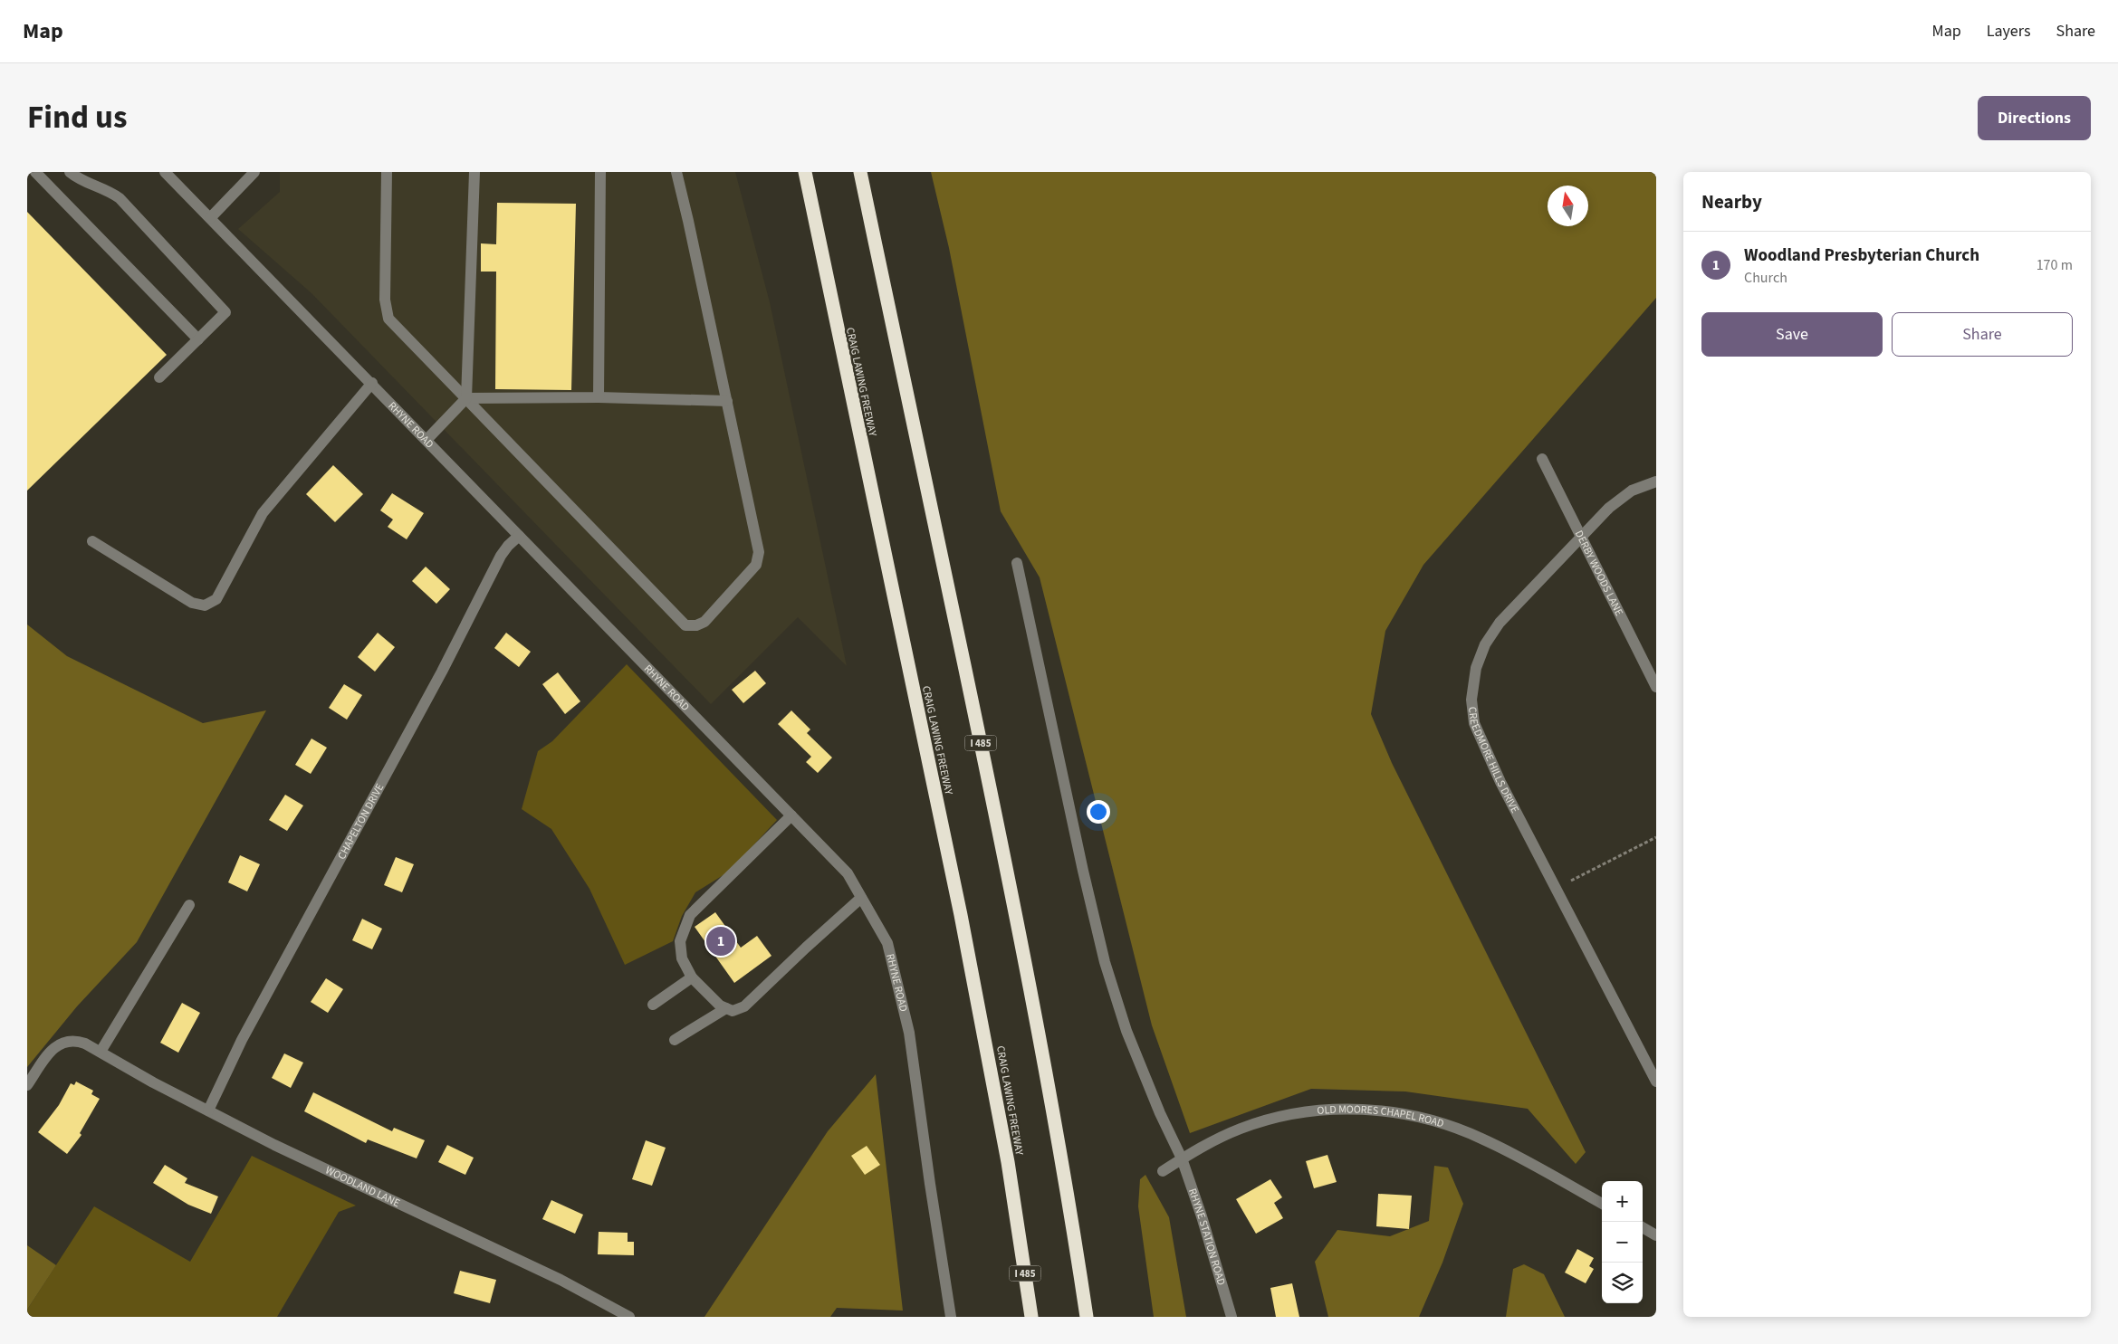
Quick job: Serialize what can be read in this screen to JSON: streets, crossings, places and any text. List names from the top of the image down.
{
  "streets": {
    "highway": ["CRAIG LAWING FREEWAY", "I 485"],
    "street": [
      "RHYNE ROAD",
      "DERBY WOODS LANE",
      "CREEDMORE HILLS DRIVE",
      "CHAPELTON DRIVE",
      "OLD MOORES CHAPEL ROAD",
      "WOODLAND LANE",
      "RHYNE STATION ROAD"
    ]
  },
  "crossings": [
    ["RHYNE ROAD", "CHAPELTON DRIVE"],
    ["DERBY WOODS LANE", "CREEDMORE HILLS DRIVE"],
    ["CHAPELTON DRIVE", "WOODLAND LANE"],
    ["OLD MOORES CHAPEL ROAD", "RHYNE STATION ROAD"]
  ],
  "north": "top",
  "page": {
    "header": "Map",
    "nav": ["Map", "Layers", "Share"],
    "title": "Find us",
    "buttons": [
      "Directions",
      ["Save", "Share"]
    ],
    "heading": "Nearby",
    "list": [
      {
        "mark": "1",
        "name": "Woodland Presbyterian Church",
        "note": "Church",
        "value": "170 m"
      }
    ],
    "pins": "1",
    "map_buttons": ["+", "−"]
  }
}
